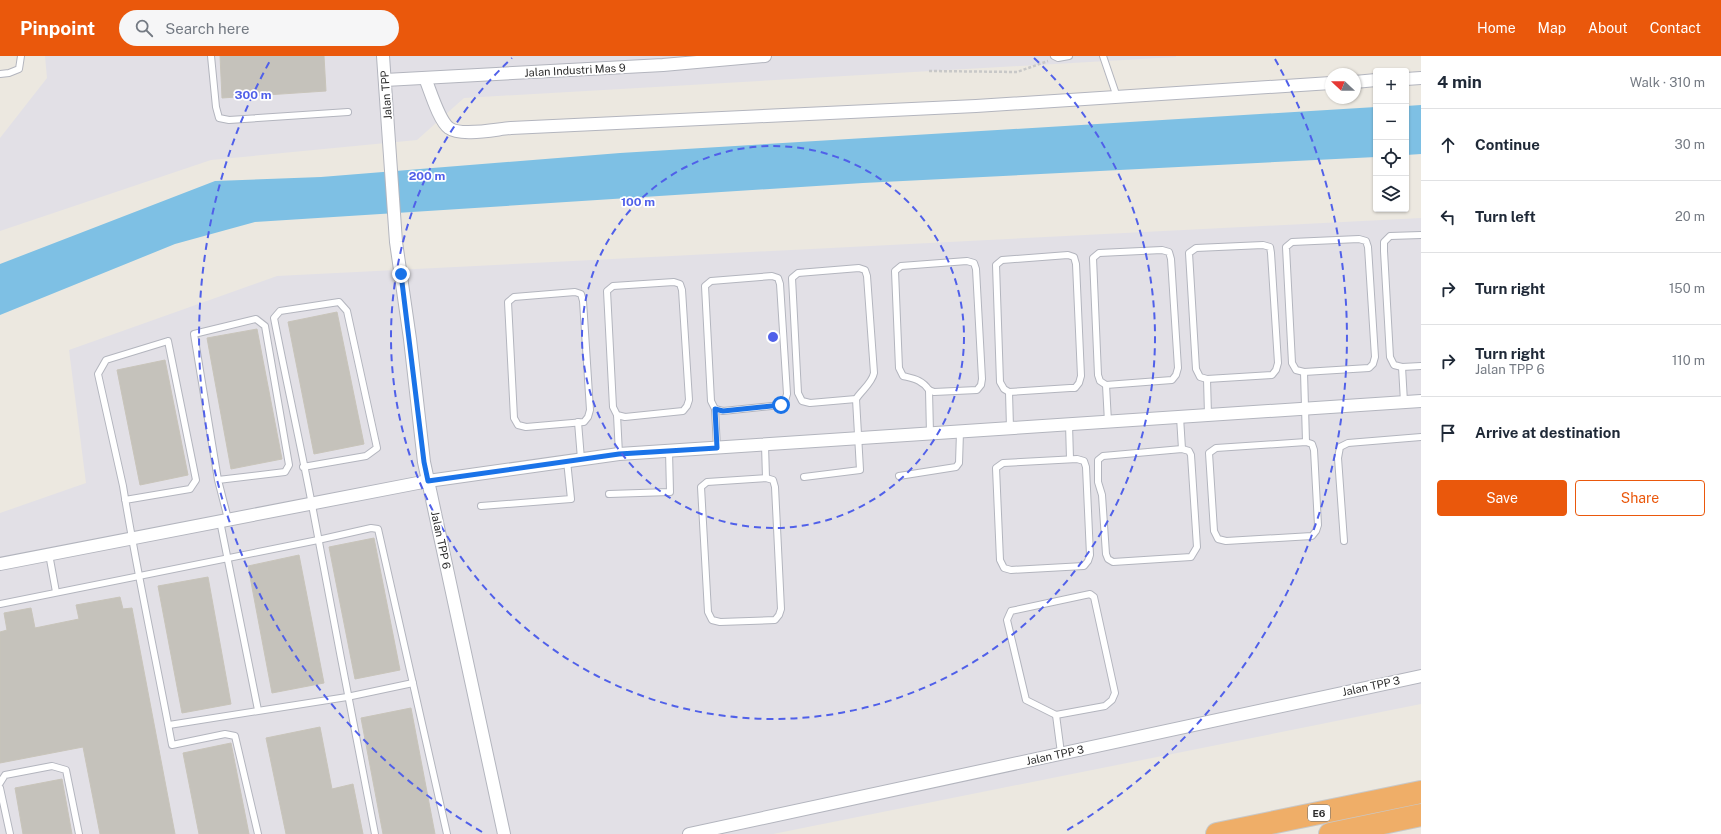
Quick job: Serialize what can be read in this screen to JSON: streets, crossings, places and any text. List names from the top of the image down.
{
  "streets": {
    "highway": ["E6"],
    "street": [
      "Jalan Industri Mas 9",
      "Jalan TPP",
      "Jalan TPP 6",
      "Jalan TPP 3"
    ]
  },
  "crossings": [
    ["Jalan Industri Mas 9", "Jalan TPP"],
    ["Jalan TPP", "Jalan TPP 6"]
  ],
  "north": "left",
  "page": {
    "header": "Pinpoint",
    "search": "Search here",
    "nav": [
      "Home",
      "Map",
      "About",
      "Contact"
    ],
    "heading": ["4 min", "Walk · 310 m"],
    "map_buttons": ["+", "−"],
    "list": [
      ["Continue", "30 m"],
      ["Turn left", "20 m"],
      ["Turn right", "150 m"],
      ["Turn right", "Jalan TPP 6", "110 m"],
      "Arrive at destination"
    ],
    "buttons": ["Save", "Share"]
  },
  "rings": ["300 m", "200 m", "100 m"]
}
